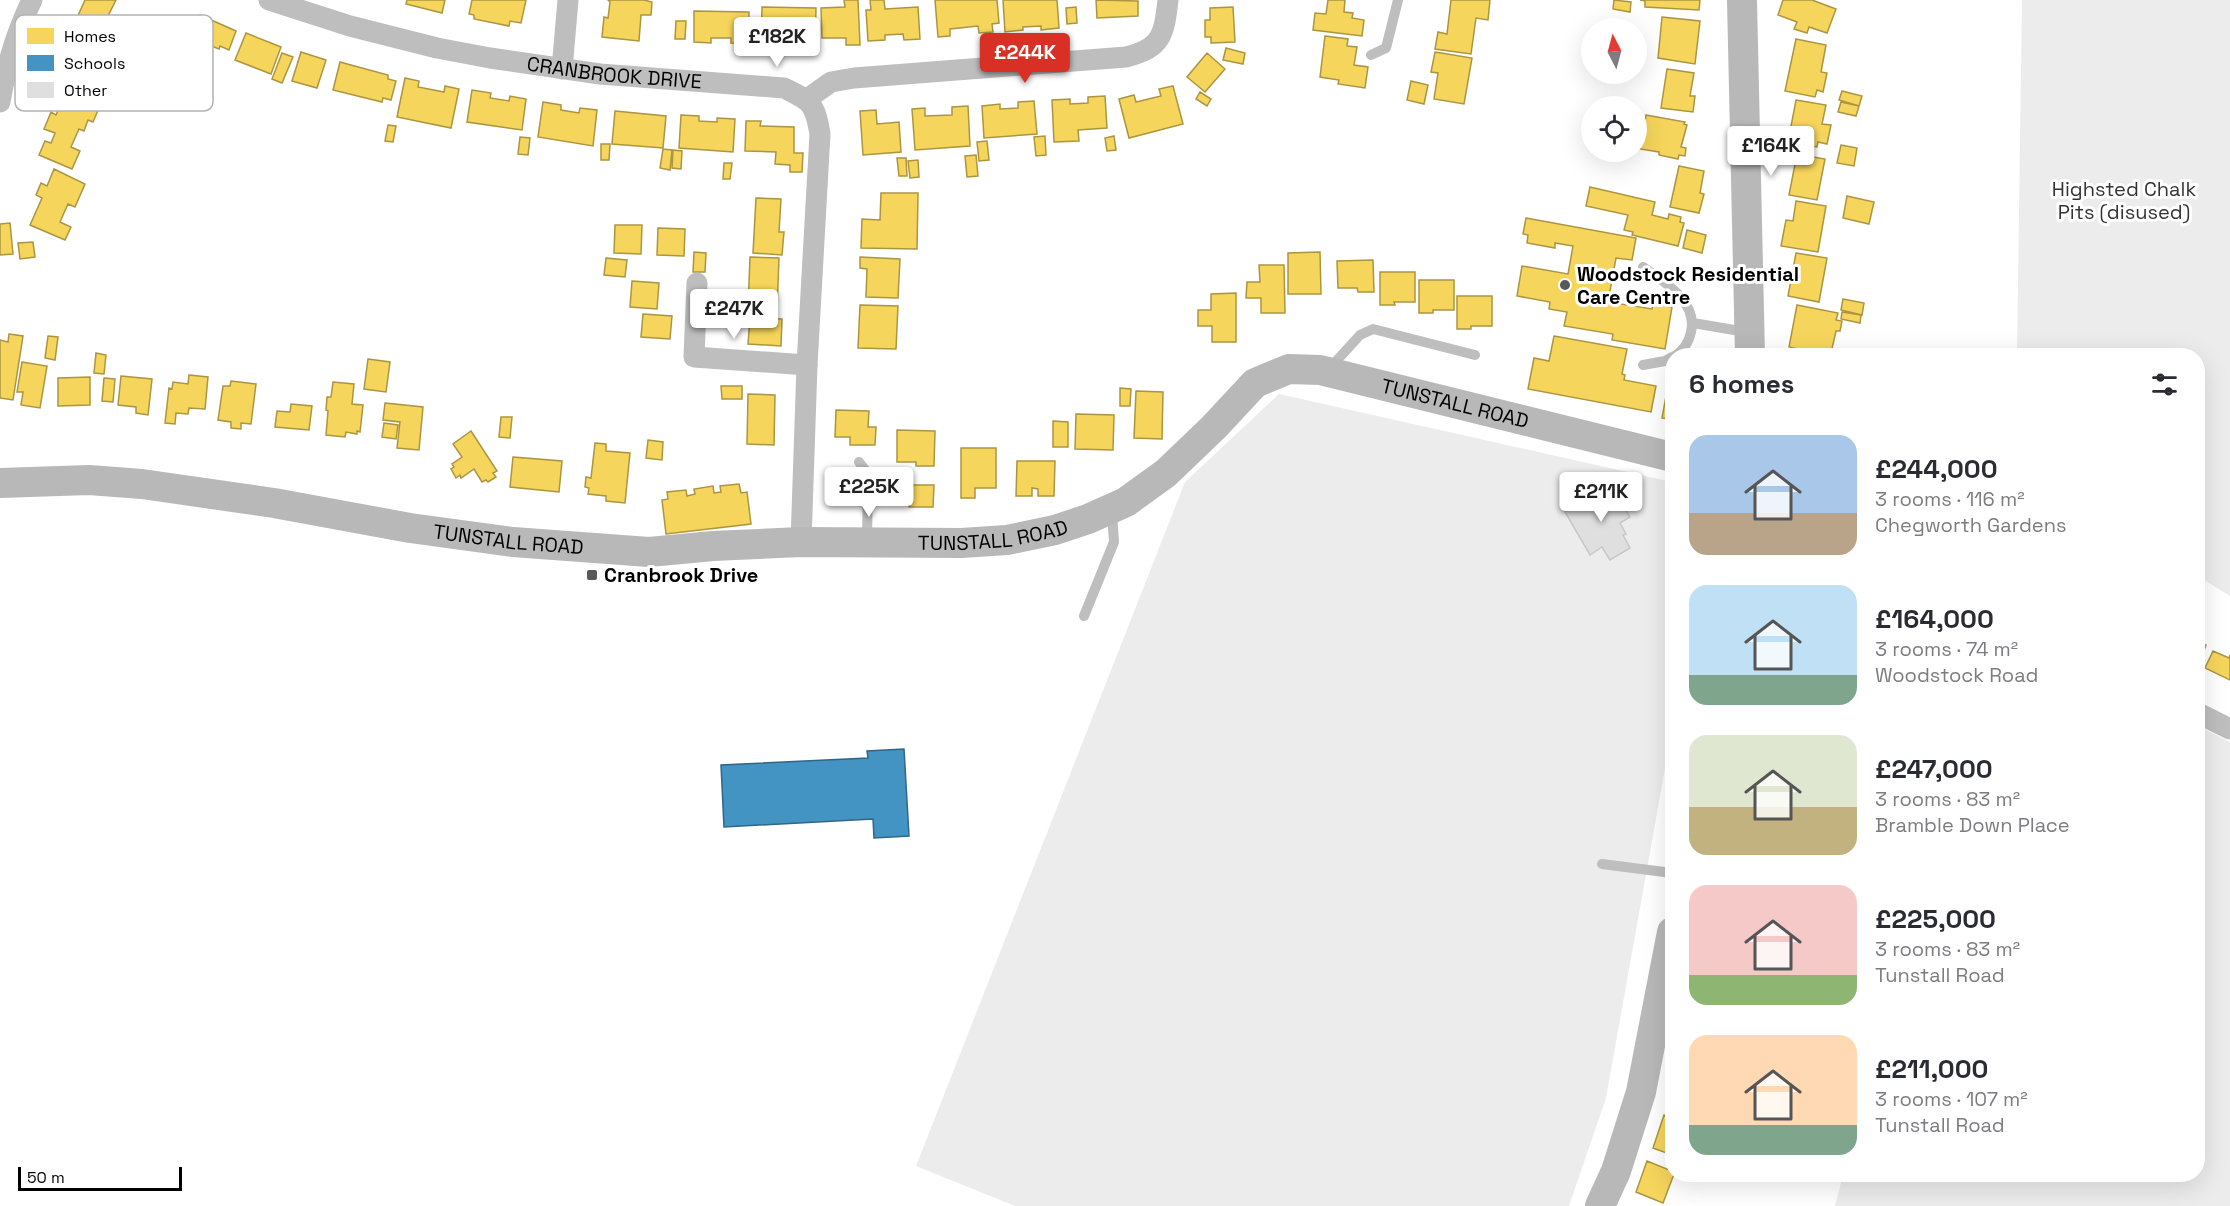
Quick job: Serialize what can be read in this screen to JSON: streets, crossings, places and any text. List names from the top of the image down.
{
  "streets": {
    "street": ["CRANBROOK DRIVE", "TUNSTALL ROAD"]
  },
  "parks": ["Highsted Chalk Pits (disused)"],
  "places": {
    "other": ["Woodstock Residential Care Centre"],
    "transit": ["Cranbrook Drive"]
  },
  "legend": ["Homes", "Schools", "Other"],
  "scale_bar": "50 m",
  "north": "top",
  "page": {
    "price": [
      "£182K",
      "£244K",
      "£164K",
      "£247K",
      "£225K",
      "£211K"
    ],
    "heading": "6 homes",
    "list": [
      {
        "name": "£244,000",
        "note": "3 rooms · 116 m² · Chegworth Gardens"
      },
      {
        "name": "£164,000",
        "note": "3 rooms · 74 m² · Woodstock Road"
      },
      {
        "name": "£247,000",
        "note": "3 rooms · 83 m² · Bramble Down Place"
      },
      {
        "name": "£225,000",
        "note": "3 rooms · 83 m² · Tunstall Road"
      },
      {
        "name": "£211,000",
        "note": "3 rooms · 107 m² · Tunstall Road"
      }
    ],
    "scale": "50 m"
  }
}
